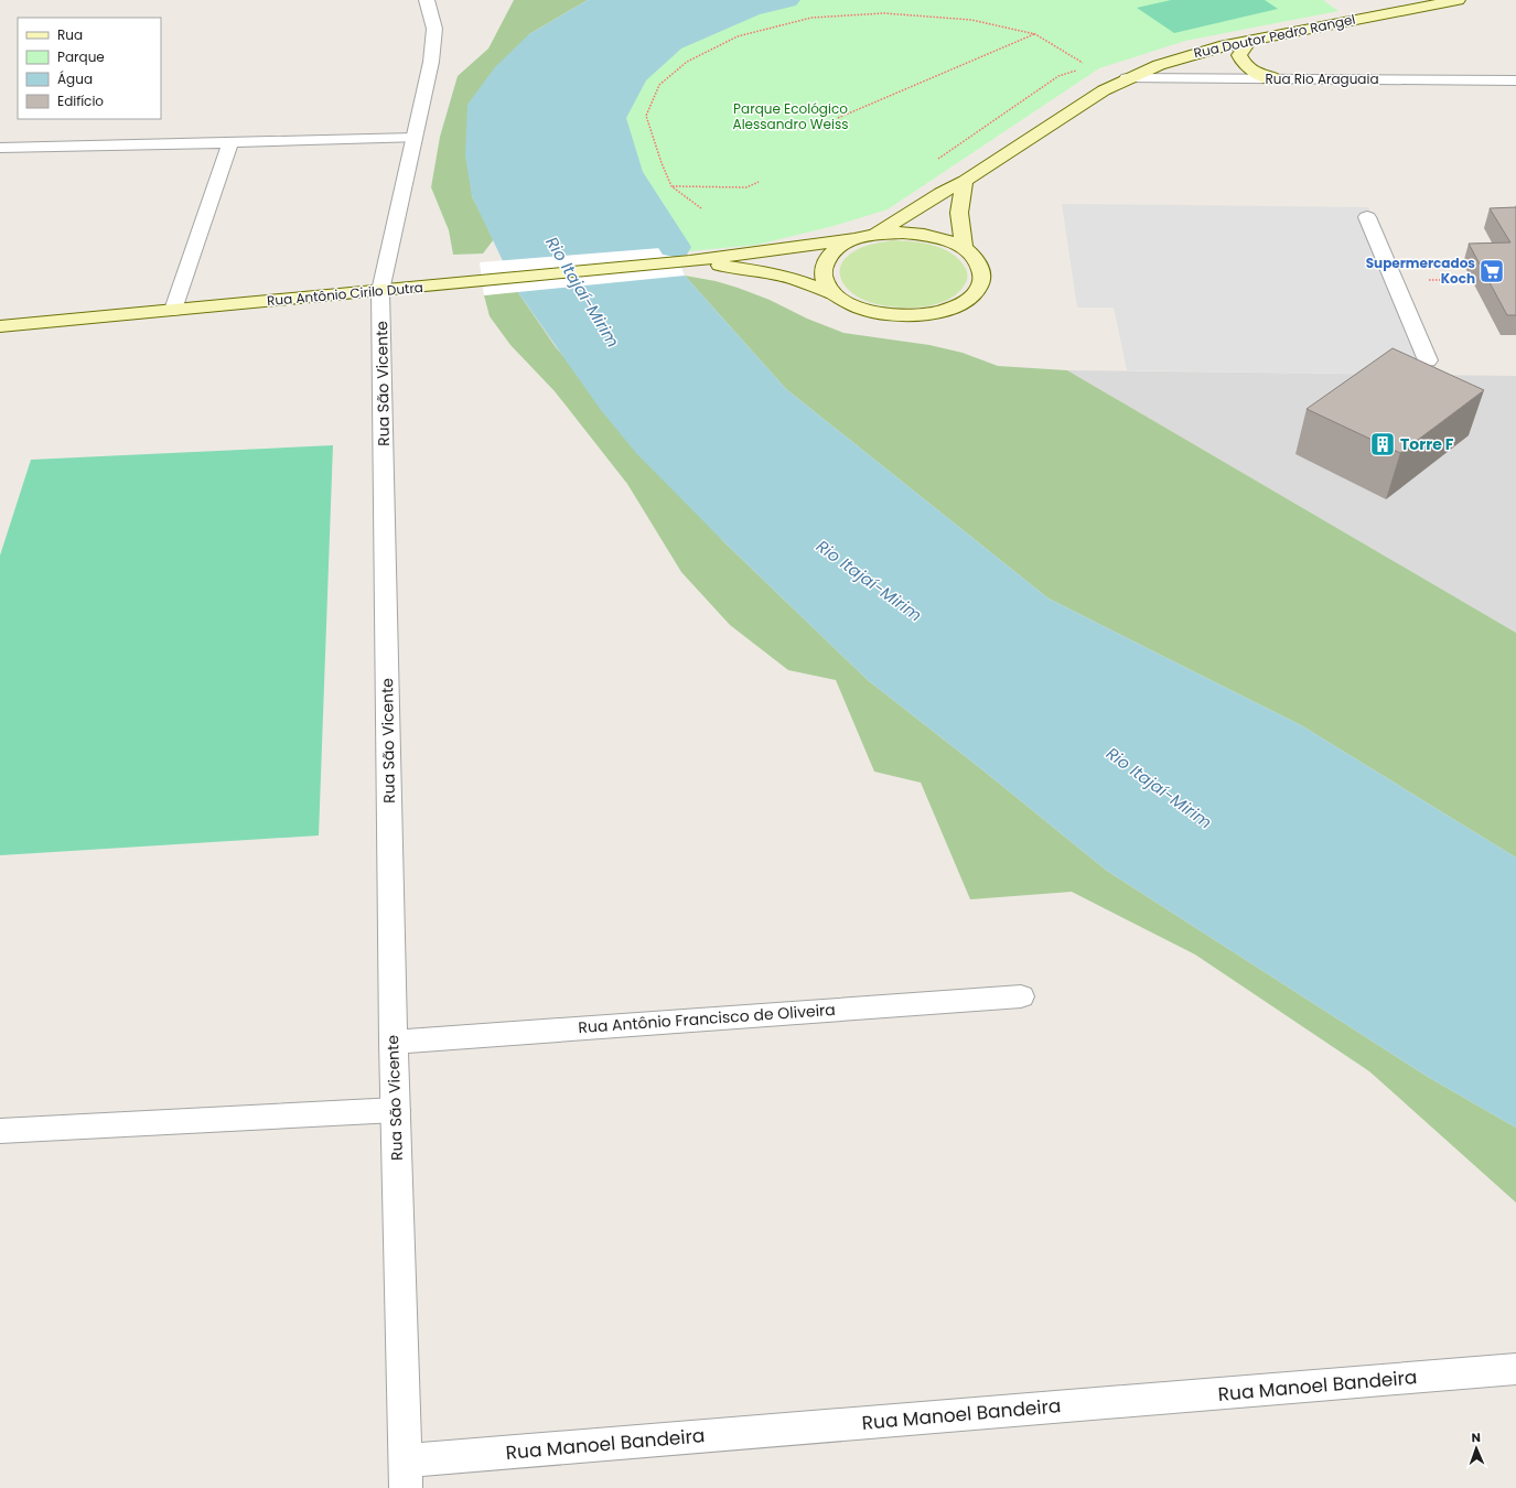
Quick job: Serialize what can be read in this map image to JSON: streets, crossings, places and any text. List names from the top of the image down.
{
  "streets": {
    "main road": ["Rua Doutor Pedro Rangel", "Rua Antônio Cirilo Dutra"],
    "street": [
      "Rua Rio Araguaia",
      "Rua São Vicente",
      "Rua Antônio Francisco de Oliveira",
      "Rua Manoel Bandeira"
    ]
  },
  "crossings": [
    ["Rua Doutor Pedro Rangel", "Rua Rio Araguaia"],
    ["Rua Antônio Cirilo Dutra", "Rua São Vicente"],
    ["Rua São Vicente", "Rua Antônio Francisco de Oliveira"],
    ["Rua São Vicente", "Rua Manoel Bandeira"]
  ],
  "water": ["Rio Itajaí-Mirim"],
  "parks": ["Parque Ecológico Alessandro Weiss"],
  "places": {
    "supermarket": ["Supermercados Koch"],
    "building": ["Torre F"]
  },
  "legend": [
    "Rua",
    "Parque",
    "Água",
    "Edifício"
  ],
  "north": "top"
}
